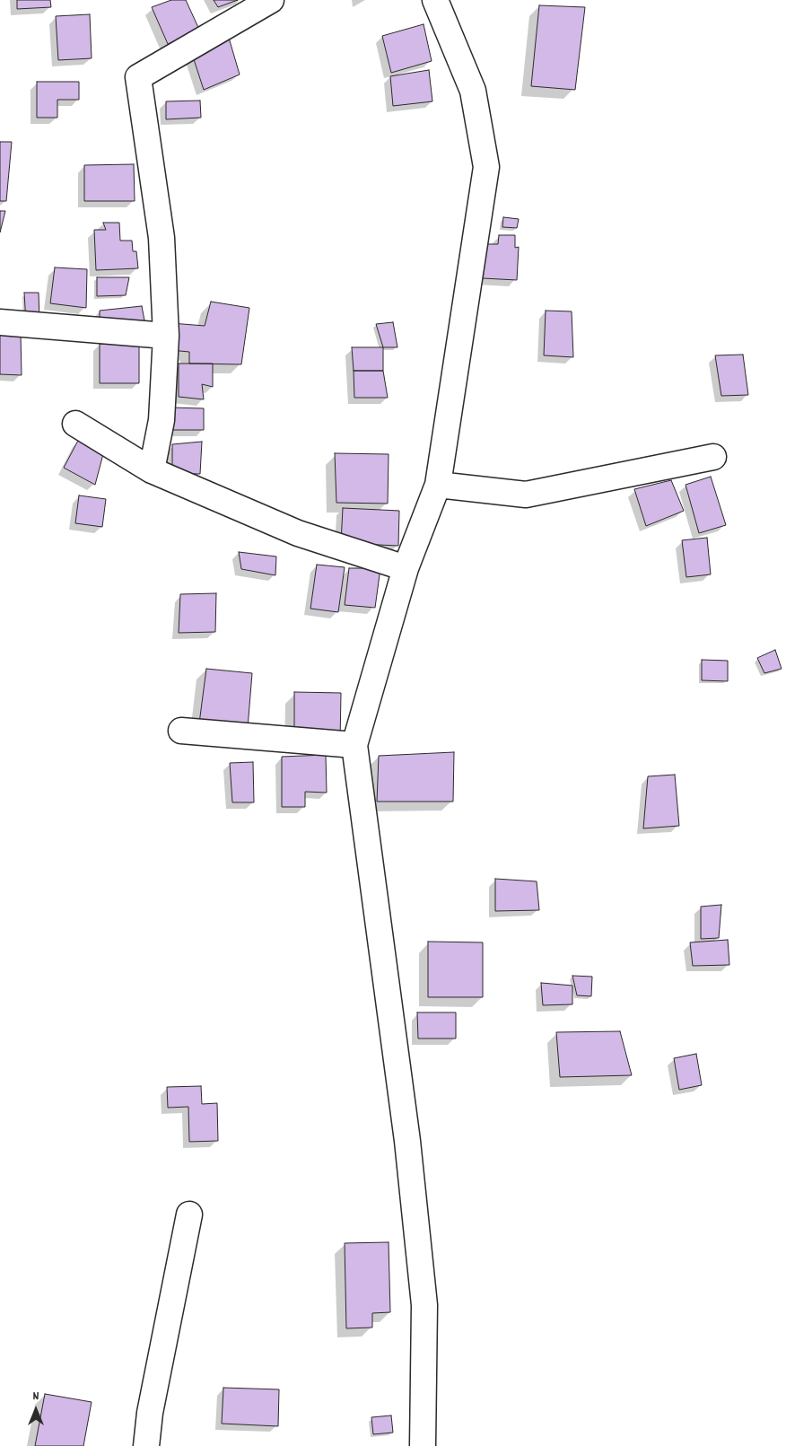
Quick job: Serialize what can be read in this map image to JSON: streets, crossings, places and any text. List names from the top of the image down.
{
  "north": "top"
}
